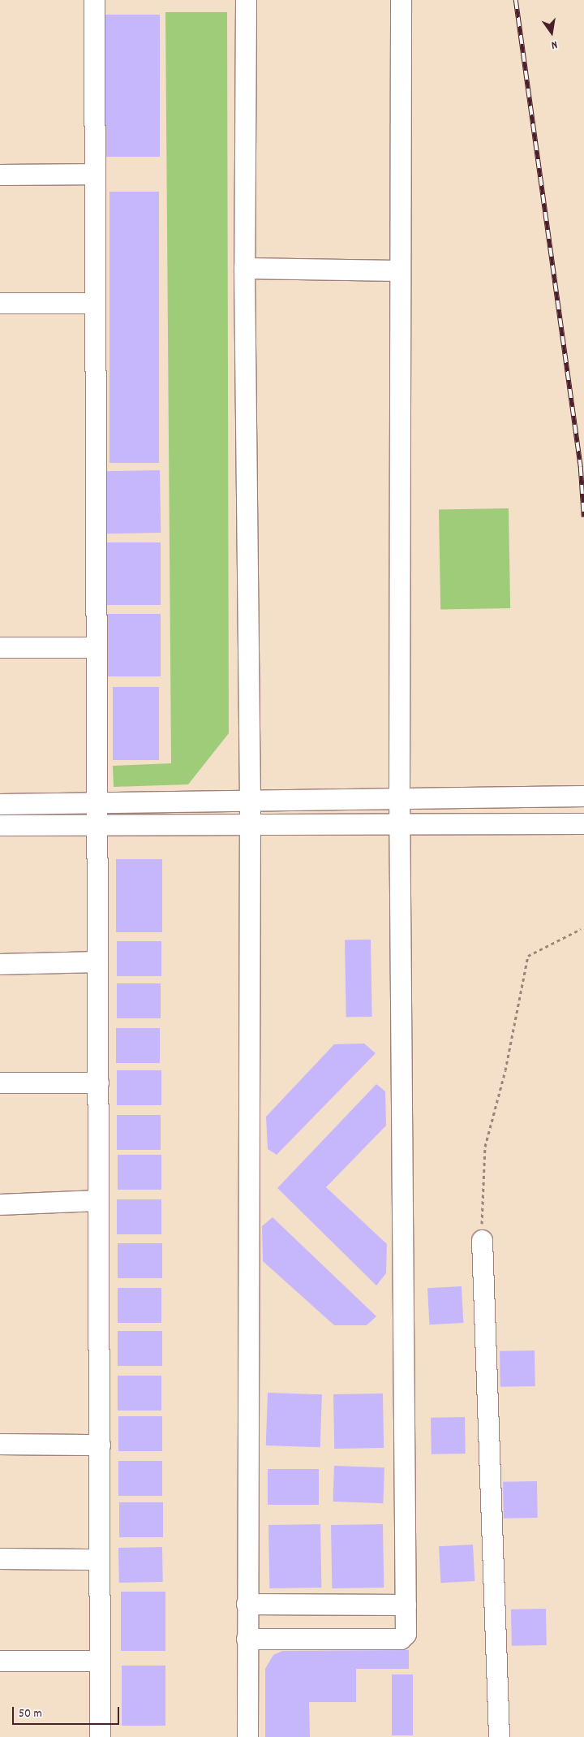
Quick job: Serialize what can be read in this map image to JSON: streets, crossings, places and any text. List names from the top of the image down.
{
  "scale_bar": "50 m",
  "north": "bottom"
}
